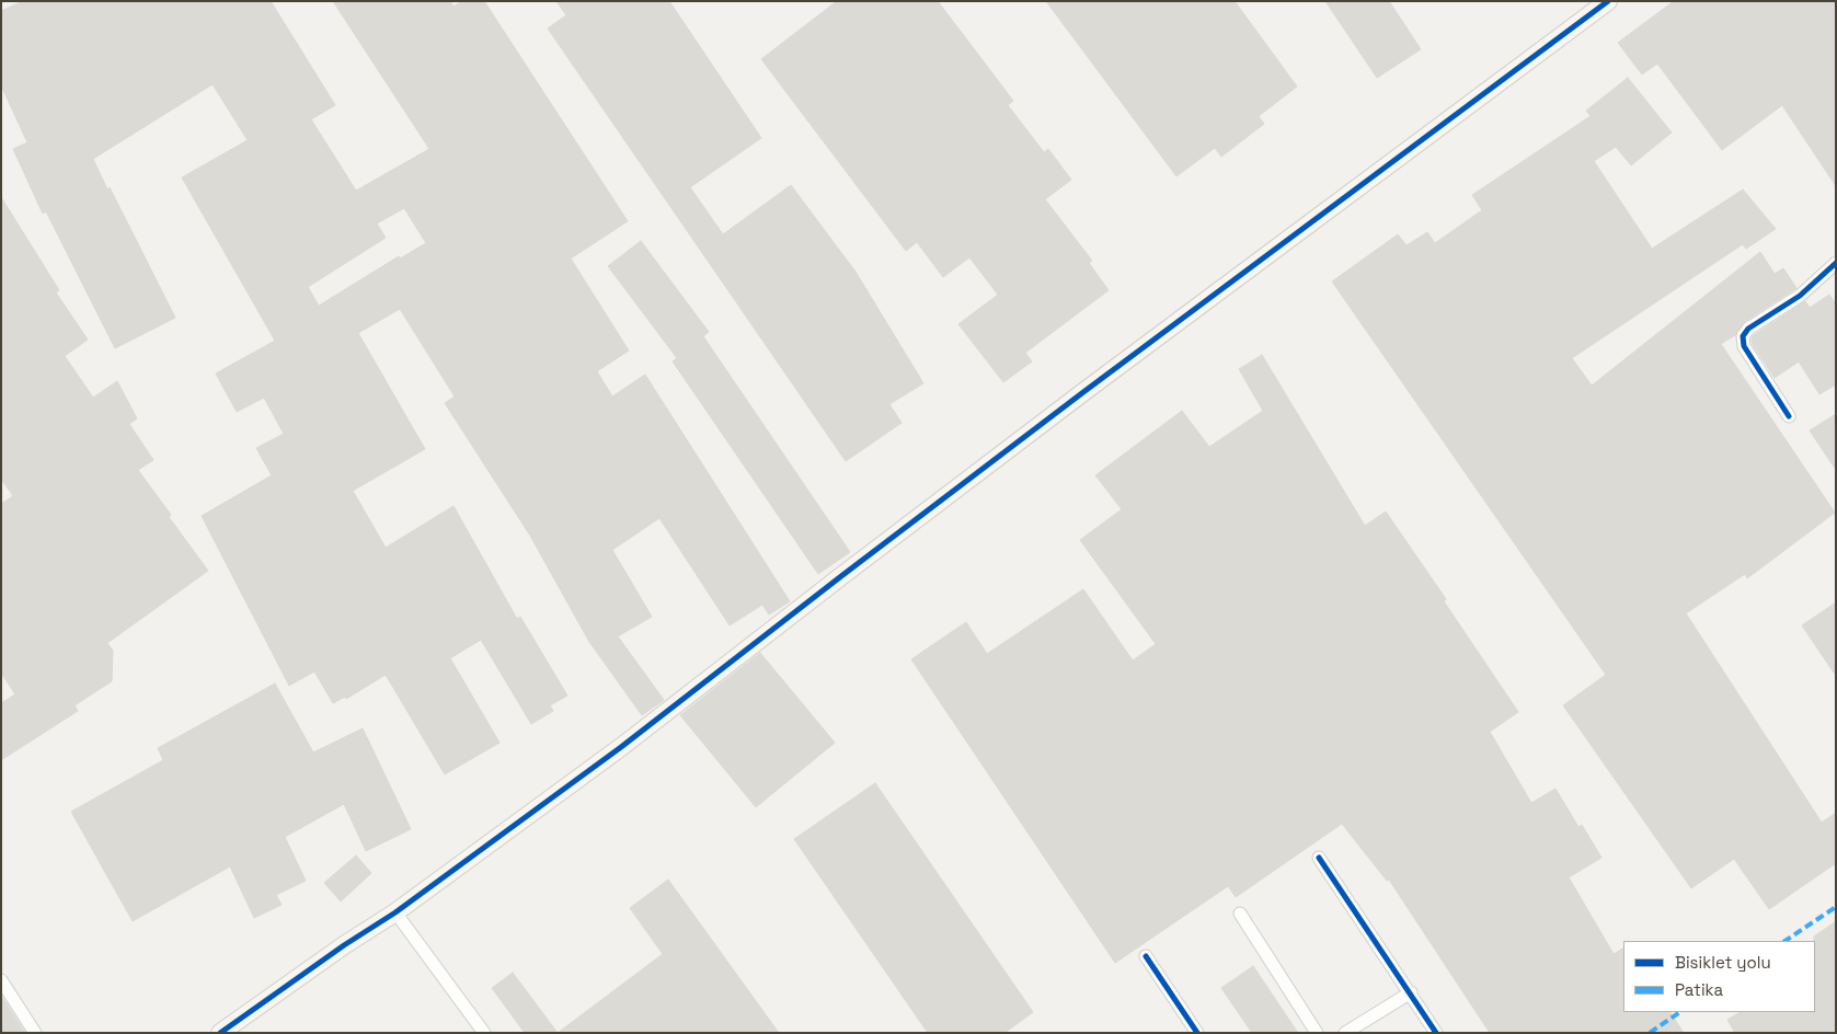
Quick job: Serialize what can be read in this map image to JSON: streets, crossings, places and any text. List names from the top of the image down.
{
  "legend": ["Bisiklet yolu", "Patika"]
}
